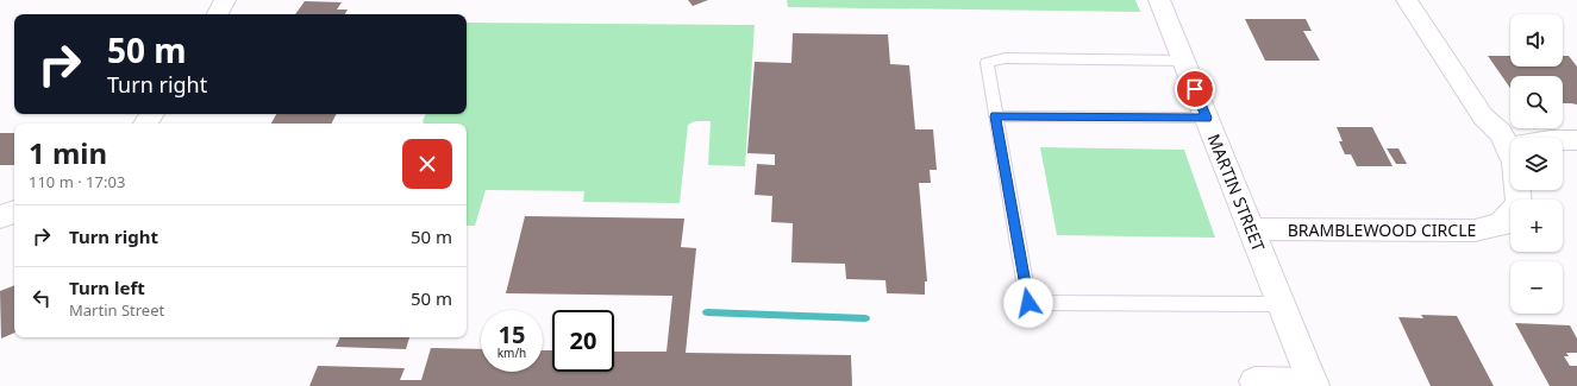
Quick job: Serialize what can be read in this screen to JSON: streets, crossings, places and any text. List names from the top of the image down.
{
  "streets": {
    "street": ["MARTIN STREET", "BRAMBLEWOOD CIRCLE"]
  },
  "crossings": [
    ["MARTIN STREET", "BRAMBLEWOOD CIRCLE"]
  ],
  "page": {
    "map_buttons": ["+", "−"],
    "turn": ["50 m", "Turn right"],
    "heading": ["1 min", "110 m · 17:03"],
    "list": [
      {
        "name": "Turn right",
        "value": "50 m"
      },
      {
        "name": "Turn left",
        "note": "Martin Street",
        "value": "50 m"
      }
    ],
    "speed": "15 km/h",
    "limit": "20"
  }
}
